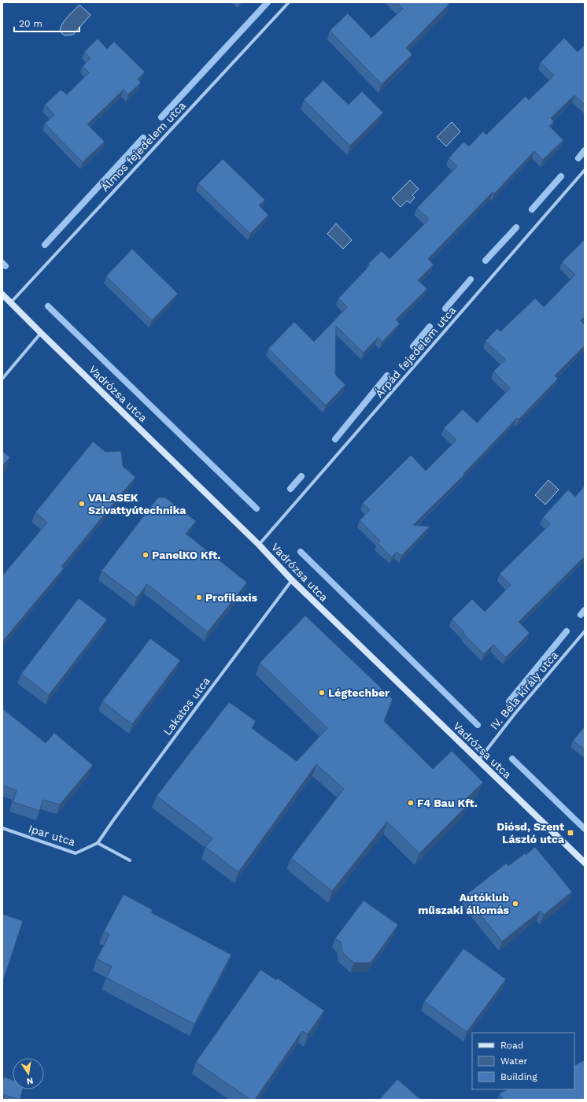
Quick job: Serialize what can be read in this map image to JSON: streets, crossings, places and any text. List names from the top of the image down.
{
  "streets": {
    "street": [
      "Álmos fejedelem utca",
      "Árpád fejedelem utca",
      "Vadrózsa utca",
      "IV. Béla király utca",
      "Lakatos utca",
      "Ipar utca"
    ]
  },
  "crossings": [
    ["Álmos fejedelem utca", "Vadrózsa utca"],
    ["Árpád fejedelem utca", "Vadrózsa utca"],
    ["Vadrózsa utca", "IV. Béla király utca"],
    ["Vadrózsa utca", "Lakatos utca"],
    ["Lakatos utca", "Ipar utca"]
  ],
  "places": {
    "other": [
      "VALASEK Szivattyútechnika",
      "PanelKO Kft.",
      "Profilaxis",
      "Légtechber",
      "F4 Bau Kft.",
      "Autóklub műszaki állomás"
    ],
    "transit": ["Diósd, Szent László utca"]
  },
  "legend": ["Road", "Water", "Building"],
  "scale_bar": "20 m",
  "north": "bottom"
}
